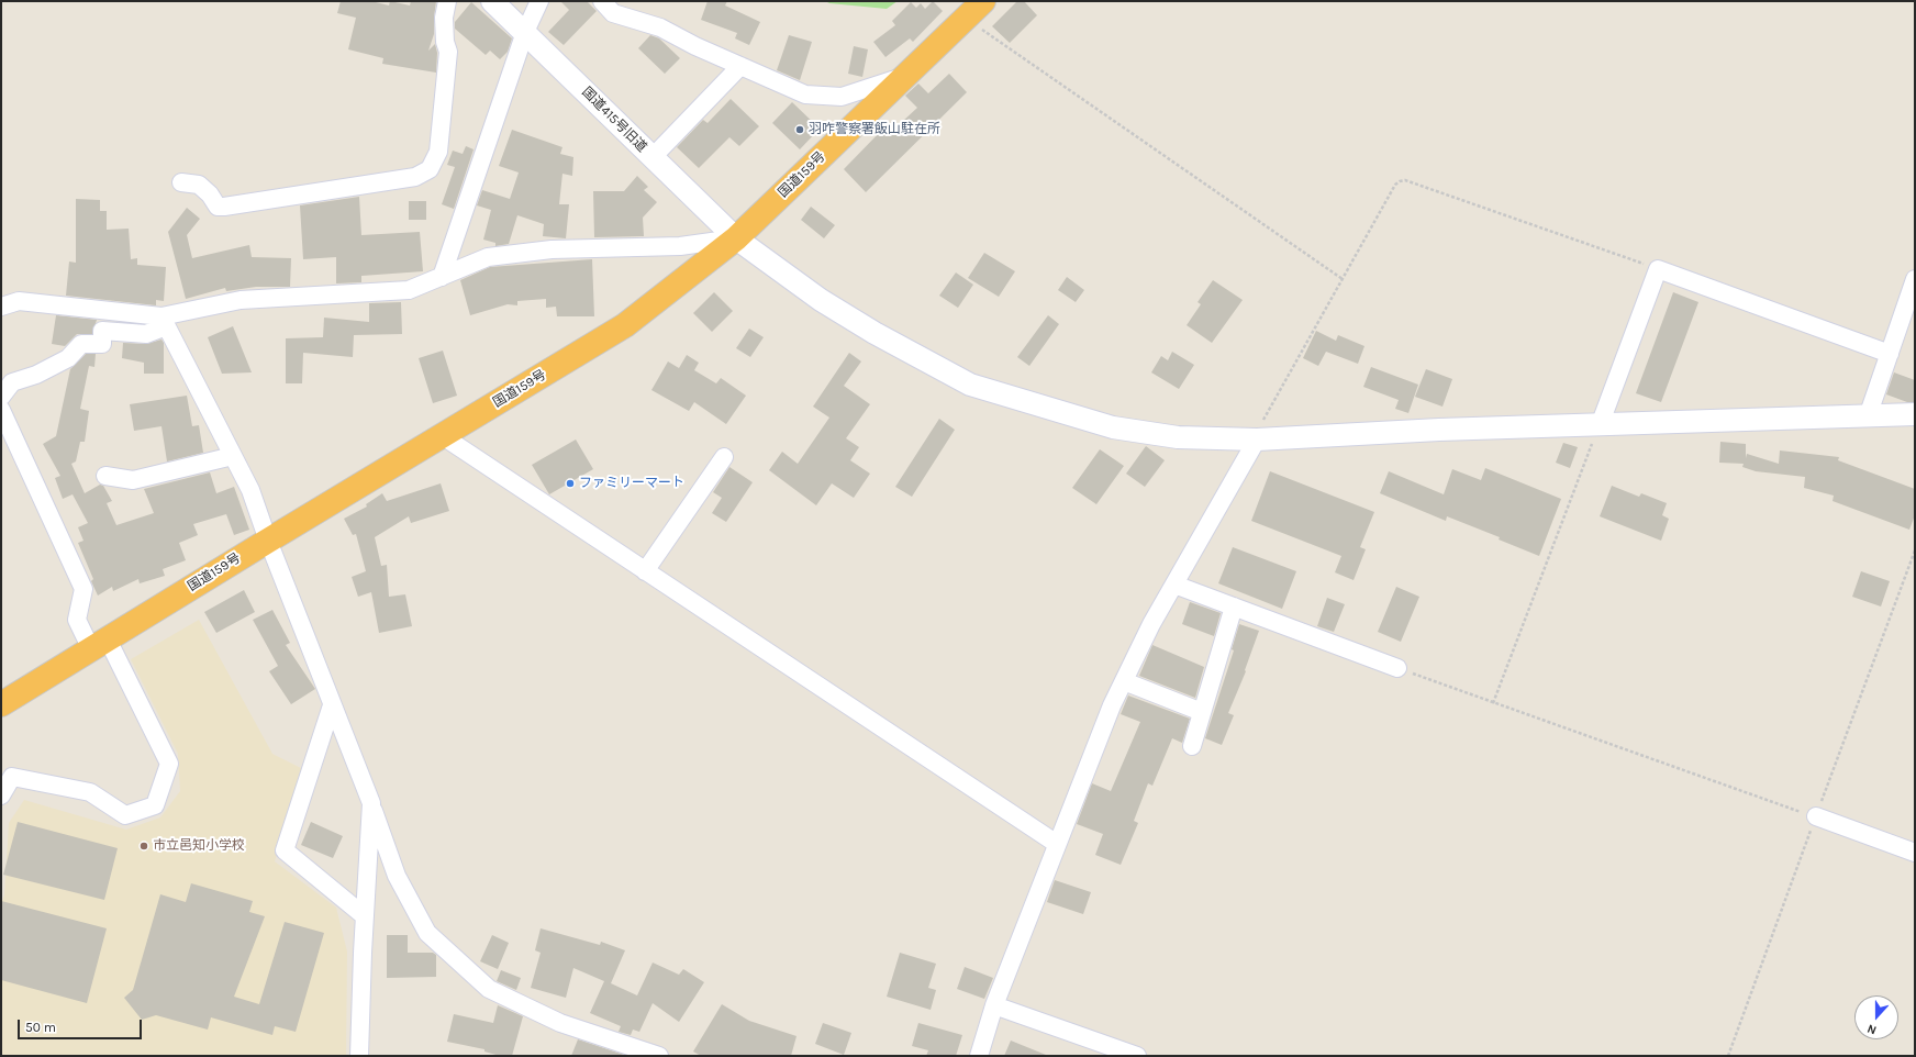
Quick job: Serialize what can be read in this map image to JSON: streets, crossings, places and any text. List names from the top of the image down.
{
  "streets": {
    "highway": ["国道159号"],
    "street": ["国道415号旧道"]
  },
  "crossings": [
    ["国道415号旧道", "国道159号"]
  ],
  "places": ["羽咋警察署飯山駐在所", "ファミリーマート", "市立邑知小学校"],
  "scale_bar": "50 m",
  "north": "bottom"
}
